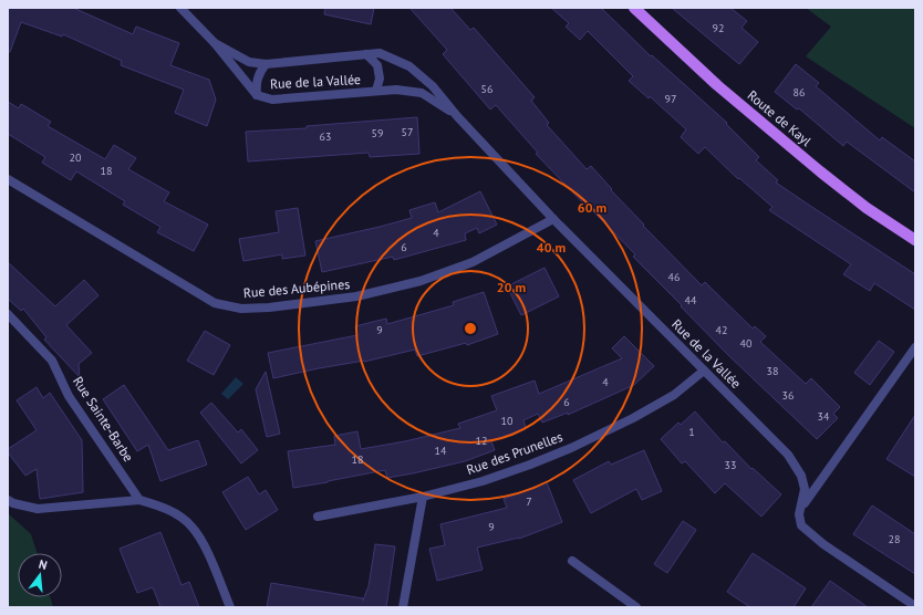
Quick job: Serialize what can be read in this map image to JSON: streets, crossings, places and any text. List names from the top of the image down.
{
  "streets": {
    "main road": ["Route de Kayl"],
    "street": [
      "Rue de la Vallée",
      "Rue des Aubépines",
      "Rue Sainte-Barbe",
      "Rue des Prunelles"
    ]
  },
  "crossings": [
    ["Rue de la Vallée", "Rue des Aubépines"],
    ["Rue de la Vallée", "Rue des Prunelles"]
  ],
  "house_numbers": [
    "92",
    "56",
    "86",
    "97",
    "57",
    "59",
    "63",
    "20",
    "18",
    "4",
    "6",
    "46",
    "44",
    "9",
    "42",
    "40",
    "38",
    "4",
    "36",
    "6",
    "34",
    "10",
    "1",
    "12",
    "14",
    "18",
    "33",
    "7",
    "9",
    "28"
  ],
  "north": "top",
  "rings": ["60 m", "40 m", "20 m"]
}
